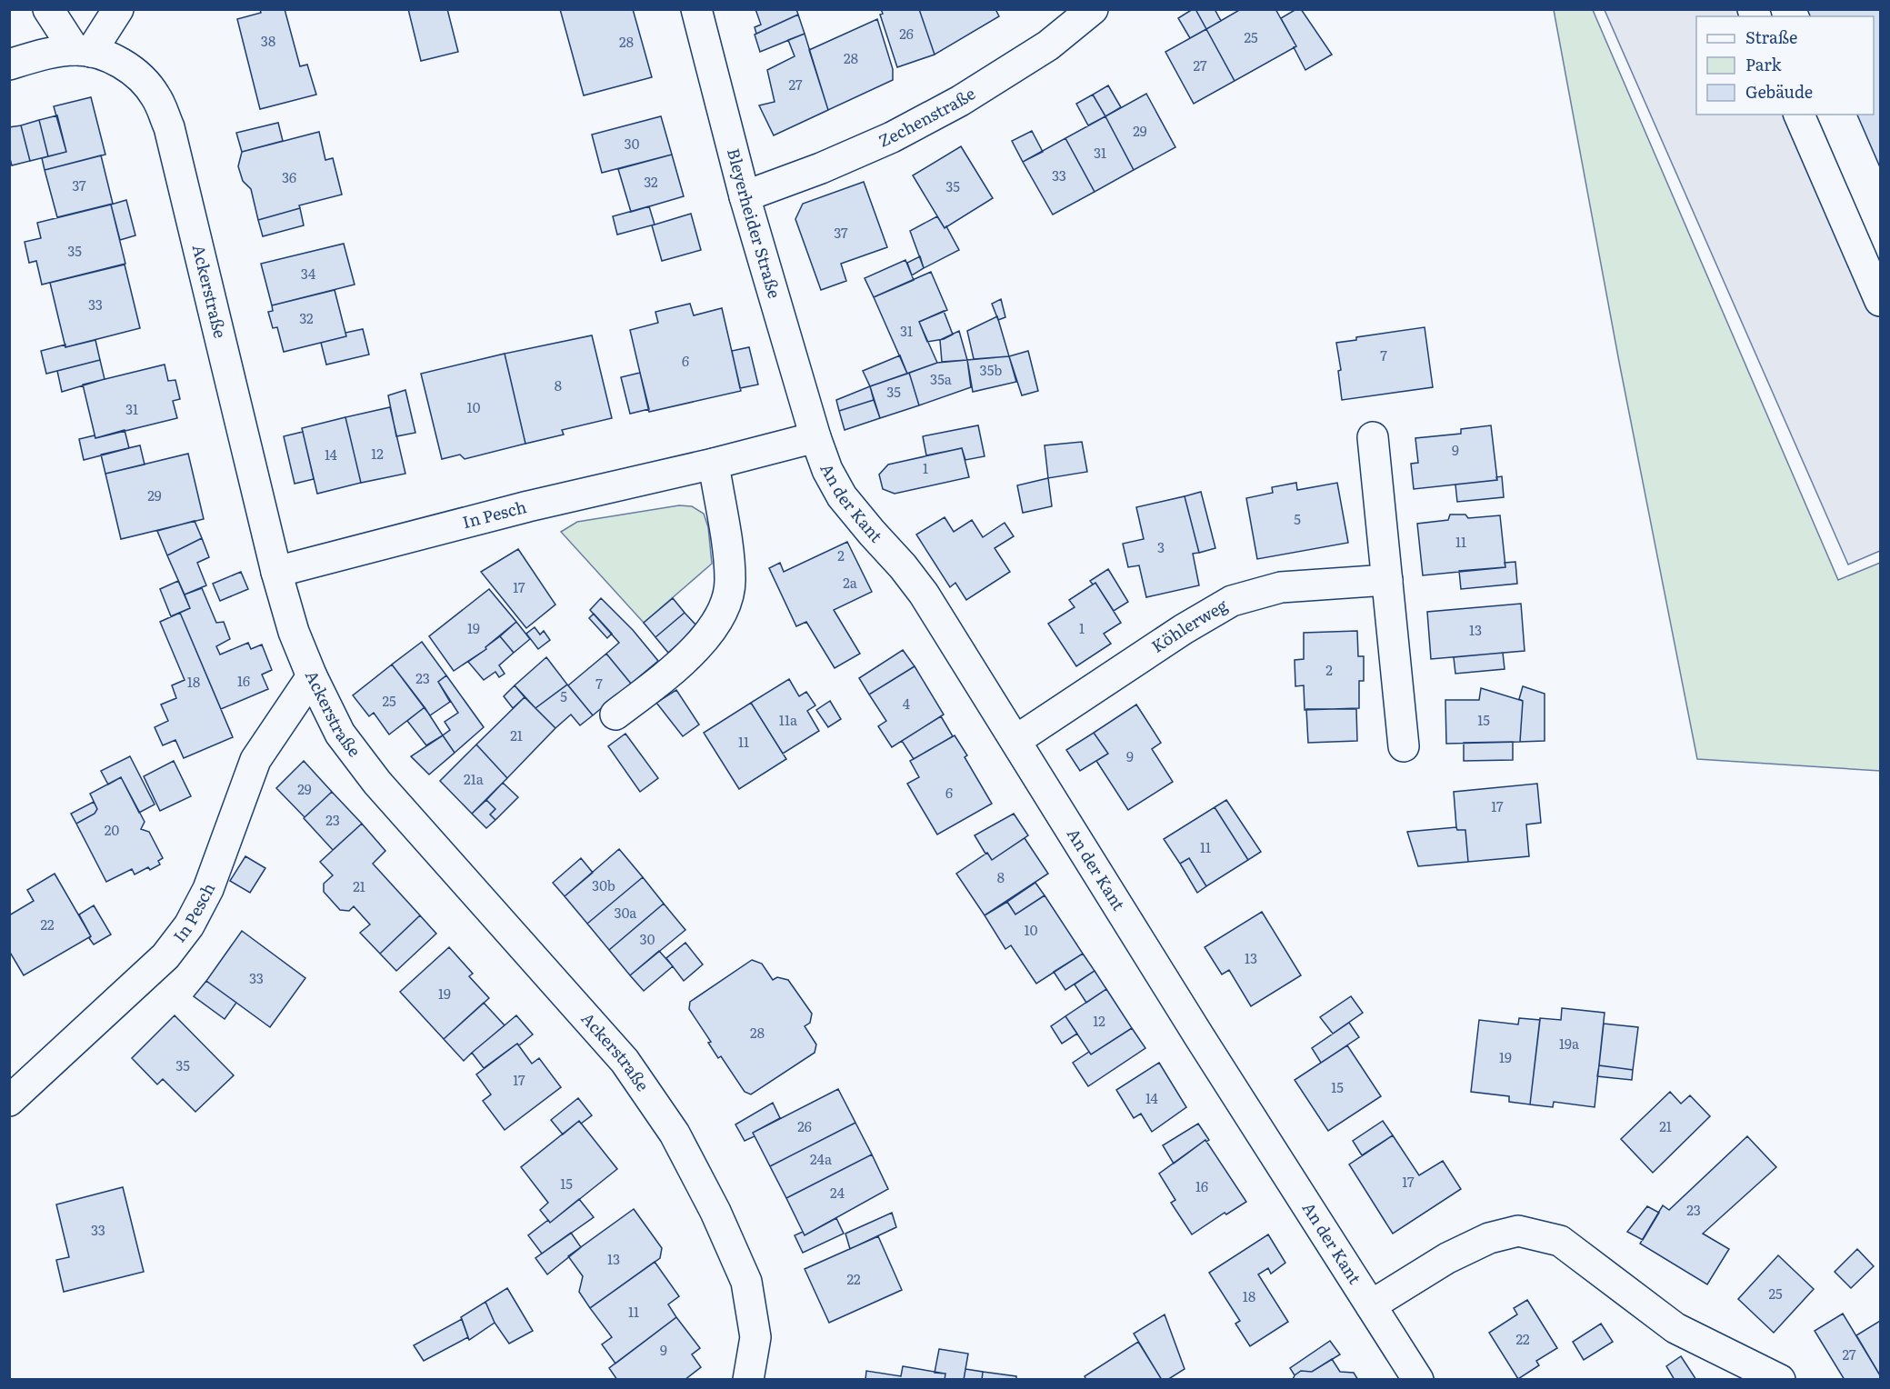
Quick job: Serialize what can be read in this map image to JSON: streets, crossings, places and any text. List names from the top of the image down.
{
  "streets": {
    "street": [
      "Zechenstraße",
      "Bleyerheider Straße",
      "Ackerstraße",
      "An der Kant",
      "In Pesch",
      "Köhlerweg"
    ]
  },
  "crossings": [
    ["Zechenstraße", "Bleyerheider Straße"],
    ["Bleyerheider Straße", "An der Kant"],
    ["Bleyerheider Straße", "In Pesch"],
    ["Ackerstraße", "In Pesch"],
    ["An der Kant", "In Pesch"],
    ["An der Kant", "Köhlerweg"]
  ],
  "house_numbers": [
    "26",
    "25",
    "38",
    "28",
    "28",
    "27",
    "27",
    "29",
    "30",
    "31",
    "33",
    "36",
    "32",
    "37",
    "35",
    "37",
    "35",
    "34",
    "33",
    "32",
    "31",
    "7",
    "6",
    "35b",
    "35a",
    "8",
    "35",
    "10",
    "31",
    "9",
    "12",
    "14",
    "1",
    "29",
    "5",
    "11",
    "3",
    "2",
    "2a",
    "17",
    "19",
    "1",
    "13",
    "2",
    "23",
    "16",
    "18",
    "7",
    "5",
    "25",
    "4",
    "11a",
    "15",
    "21",
    "11",
    "9",
    "21a",
    "29",
    "6",
    "17",
    "23",
    "20",
    "11",
    "8",
    "30b",
    "21",
    "30a",
    "22",
    "10",
    "30",
    "13",
    "33",
    "19",
    "12",
    "28",
    "19a",
    "19",
    "35",
    "17",
    "15",
    "14",
    "26",
    "21",
    "24a",
    "17",
    "15",
    "16",
    "24",
    "23",
    "33",
    "13",
    "22",
    "25",
    "18",
    "11",
    "22",
    "9",
    "27"
  ],
  "legend": ["Straße", "Park", "Gebäude"]
}
